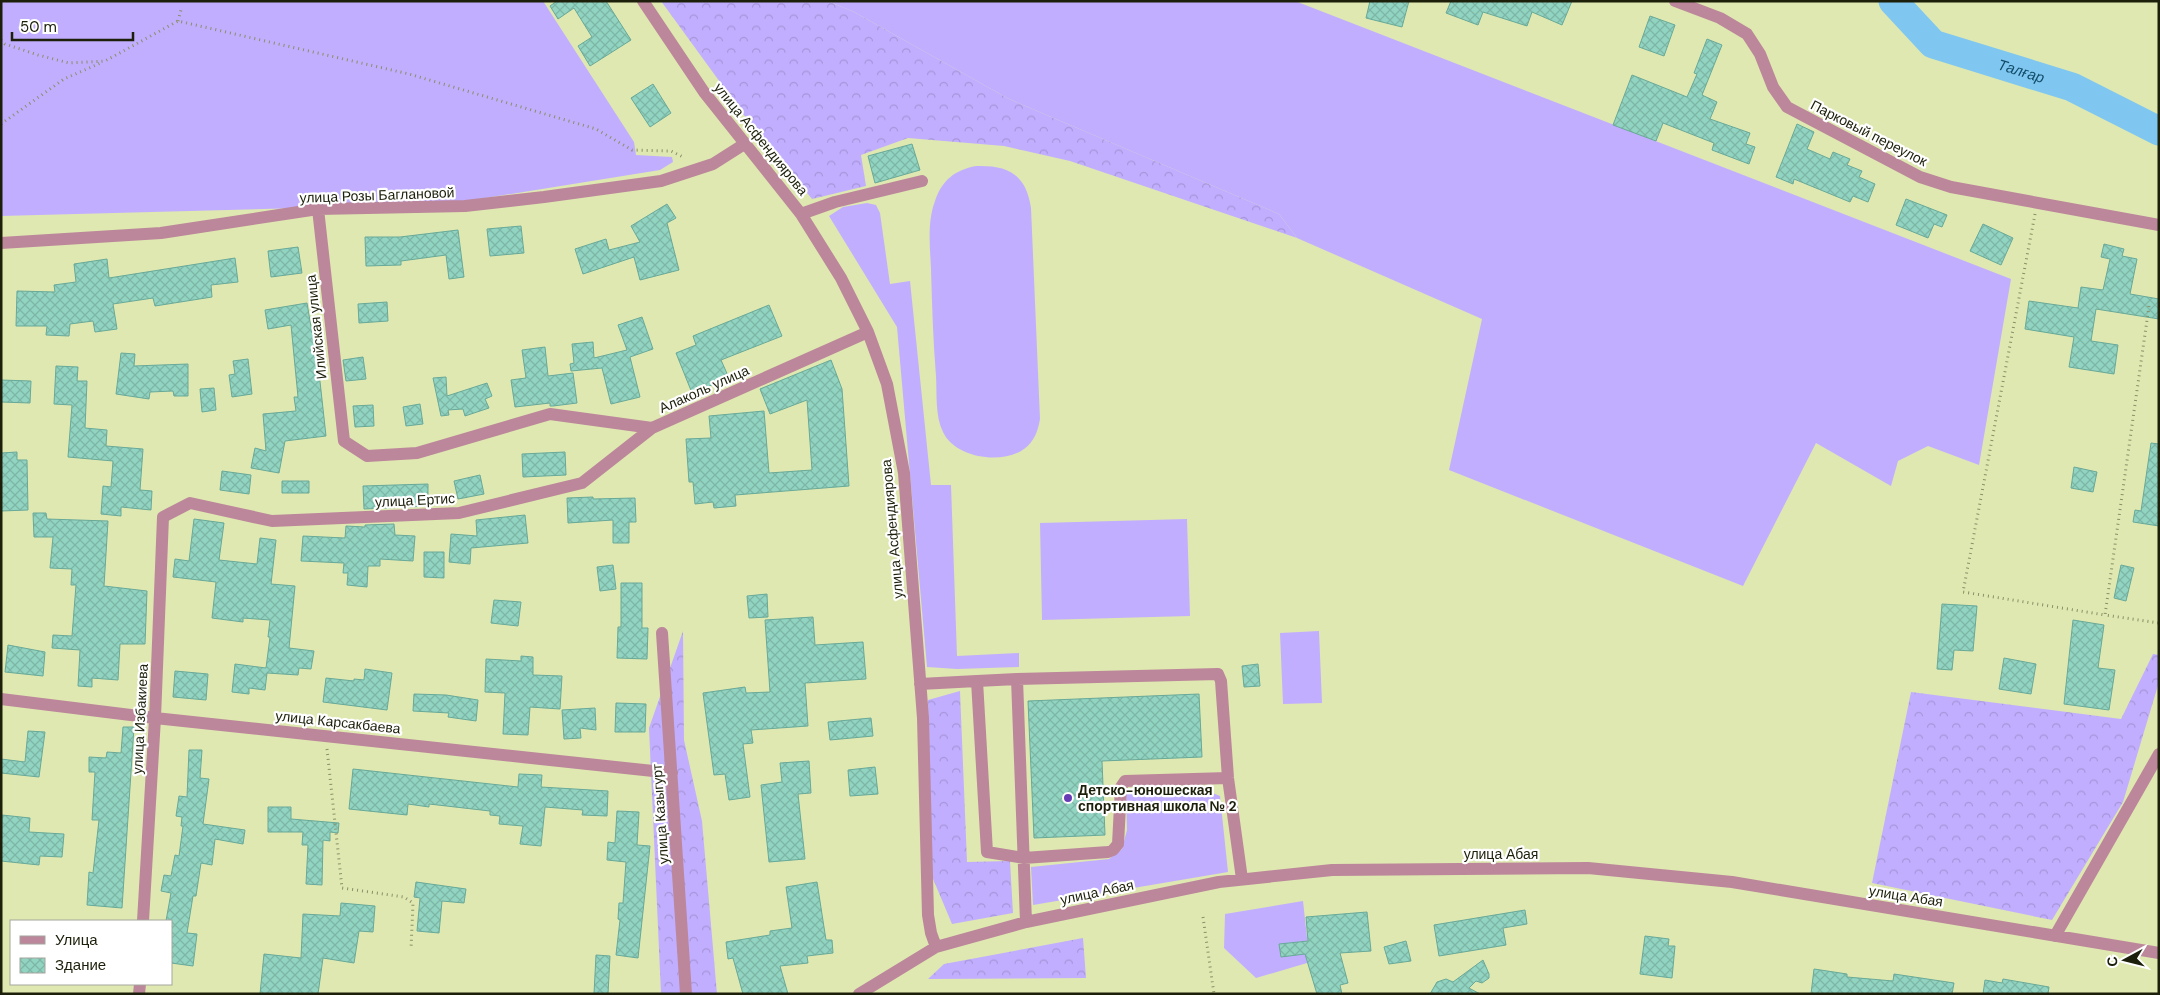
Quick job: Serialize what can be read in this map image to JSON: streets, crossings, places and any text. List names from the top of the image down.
{
  "streets": {
    "street": [
      "Парковый переулок",
      "улица Асфендиярова",
      "улица Розы Баглановой",
      "Илийская улица",
      "Алаколь улица",
      "улица Ертис",
      "улица Избакиева",
      "улица Карсакбаева",
      "улица Казыгурт",
      "улица Абая"
    ]
  },
  "crossings": [
    ["улица Асфендиярова", "улица Розы Баглановой"],
    ["улица Асфендиярова", "Алаколь улица"],
    ["улица Асфендиярова", "улица Абая"],
    ["улица Розы Баглановой", "Илийская улица"],
    ["Илийская улица", "Алаколь улица"],
    ["Алаколь улица", "улица Ертис"],
    ["улица Ертис", "улица Избакиева"],
    ["улица Избакиева", "улица Карсакбаева"],
    ["улица Карсакбаева", "улица Казыгурт"]
  ],
  "water": ["Талғар"],
  "places": ["Детско-юношеская спортивная школа № 2"],
  "legend": ["Улица", "Здание"],
  "scale_bar": "50 m",
  "north": "left"
}
